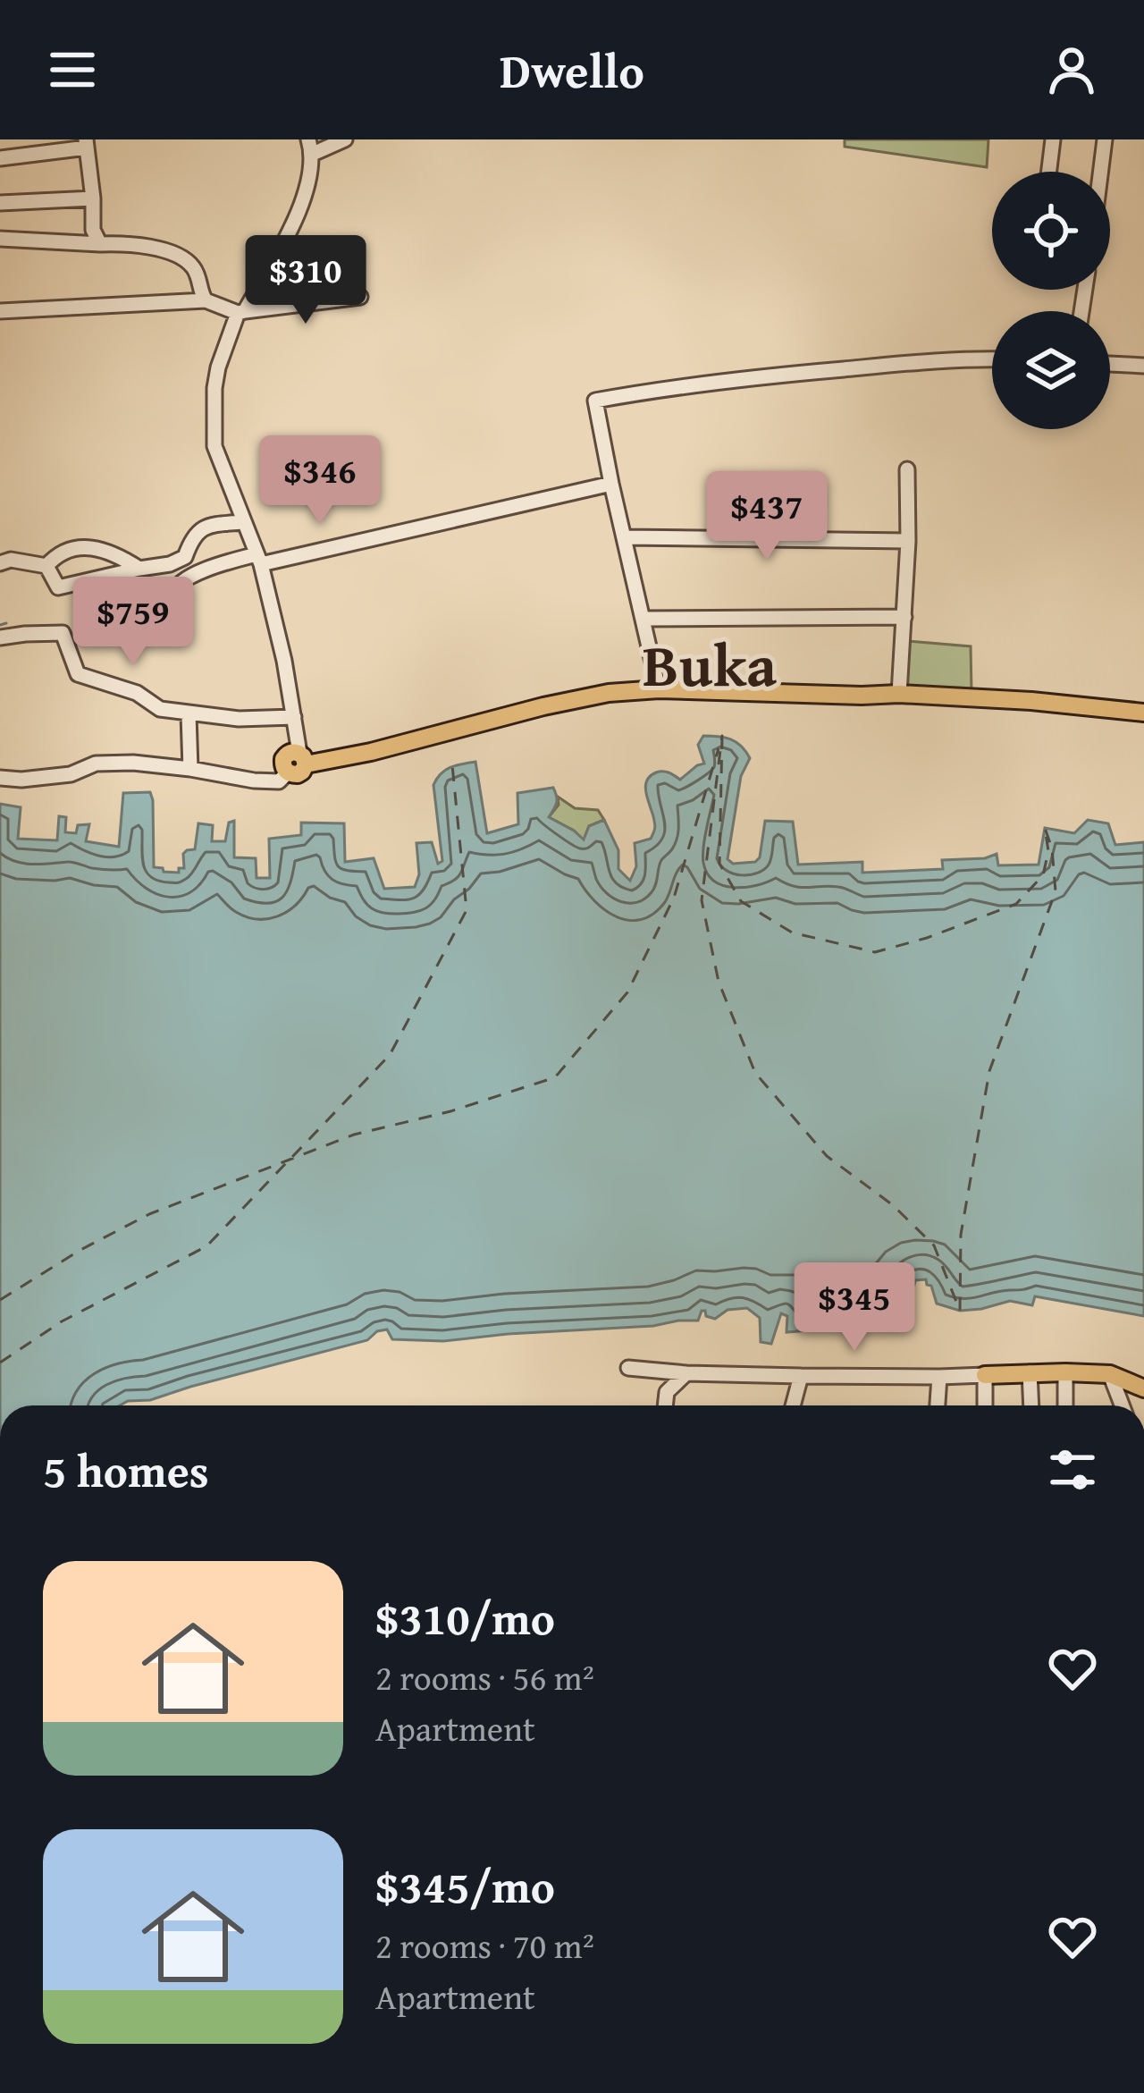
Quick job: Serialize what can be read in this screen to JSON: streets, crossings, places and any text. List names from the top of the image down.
{
  "districts": ["Buka"],
  "page": {
    "header": "Dwello",
    "price": [
      "$310",
      "$346",
      "$437",
      "$759",
      "$345"
    ],
    "heading": "5 homes",
    "list": [
      {
        "name": "$310/mo",
        "note": "2 rooms · 56 m² · Apartment"
      },
      {
        "name": "$345/mo",
        "note": "2 rooms · 70 m² · Apartment"
      }
    ]
  }
}
